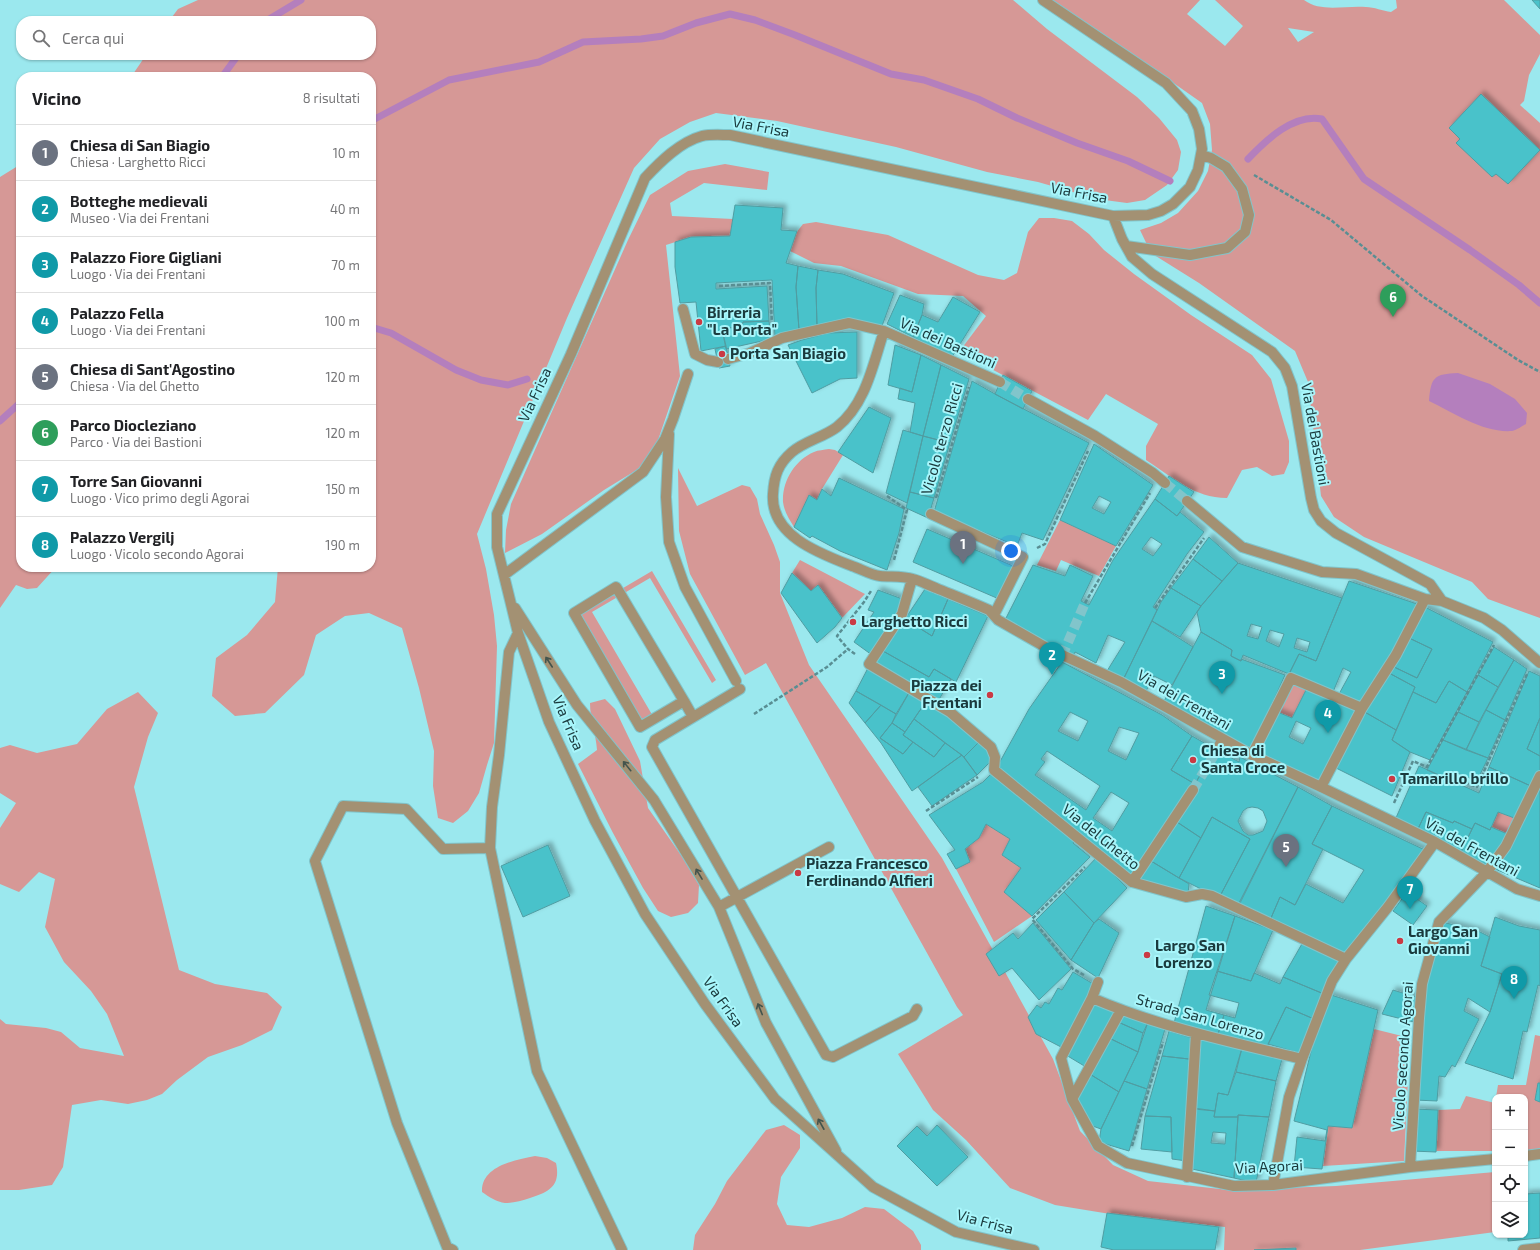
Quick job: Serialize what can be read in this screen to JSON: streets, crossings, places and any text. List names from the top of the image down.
{
  "streets": {
    "street": [
      "Via Frisa",
      "Via dei Bastioni",
      "Via dei Frentani",
      "Via del Ghetto",
      "Strada San Lorenzo",
      "Vicolo secondo Agorai",
      "Via Agorai"
    ],
    "path": ["Vicolo terzo Ricci"]
  },
  "crossings": [
    ["Via Frisa", "Via dei Bastioni"],
    ["Via dei Bastioni", "Vicolo terzo Ricci"],
    ["Via dei Frentani", "Vicolo secondo Agorai"],
    ["Strada San Lorenzo", "Via Agorai"],
    ["Vicolo secondo Agorai", "Via Agorai"]
  ],
  "places": [
    "Birreria \"La Porta\"",
    "Porta San Biagio",
    "Larghetto Ricci",
    "Piazza dei Frentani",
    "Chiesa di Santa Croce",
    "Tamarillo brillo",
    "Piazza Francesco Ferdinando Alfieri",
    "Largo San Giovanni",
    "Largo San Lorenzo"
  ],
  "page": {
    "search": "Cerca qui",
    "heading": ["Vicino", "8 risultati"],
    "list": [
      {
        "mark": "1",
        "name": "Chiesa di San Biagio",
        "note": "Chiesa · Larghetto Ricci",
        "value": "10 m"
      },
      {
        "mark": "2",
        "name": "Botteghe medievali",
        "note": "Museo · Via dei Frentani",
        "value": "40 m"
      },
      {
        "mark": "3",
        "name": "Palazzo Fiore Gigliani",
        "note": "Luogo · Via dei Frentani",
        "value": "70 m"
      },
      {
        "mark": "4",
        "name": "Palazzo Fella",
        "note": "Luogo · Via dei Frentani",
        "value": "100 m"
      },
      {
        "mark": "5",
        "name": "Chiesa di Sant'Agostino",
        "note": "Chiesa · Via del Ghetto",
        "value": "120 m"
      },
      {
        "mark": "6",
        "name": "Parco Diocleziano",
        "note": "Parco · Via dei Bastioni",
        "value": "120 m"
      },
      {
        "mark": "7",
        "name": "Torre San Giovanni",
        "note": "Luogo · Vico primo degli Agorai",
        "value": "150 m"
      },
      {
        "mark": "8",
        "name": "Palazzo Vergilj",
        "note": "Luogo · Vicolo secondo Agorai",
        "value": "190 m"
      }
    ],
    "pins": [
      "6",
      "1",
      "2",
      "3",
      "4",
      "5",
      "7",
      "8"
    ],
    "map_buttons": ["+", "−"]
  }
}
